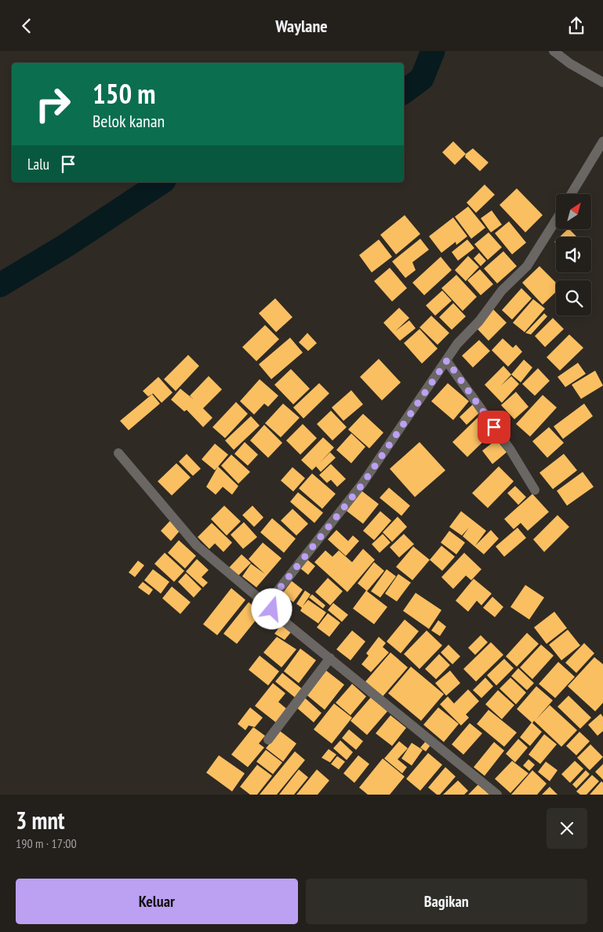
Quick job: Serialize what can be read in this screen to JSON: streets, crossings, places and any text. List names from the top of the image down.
{
  "north": "top right",
  "page": {
    "header": "Waylane",
    "turn": ["150 m", "Belok kanan"],
    "then": "Lalu",
    "heading": ["3 mnt", "190 m · 17:00"],
    "buttons": ["Keluar", "Bagikan"]
  }
}
